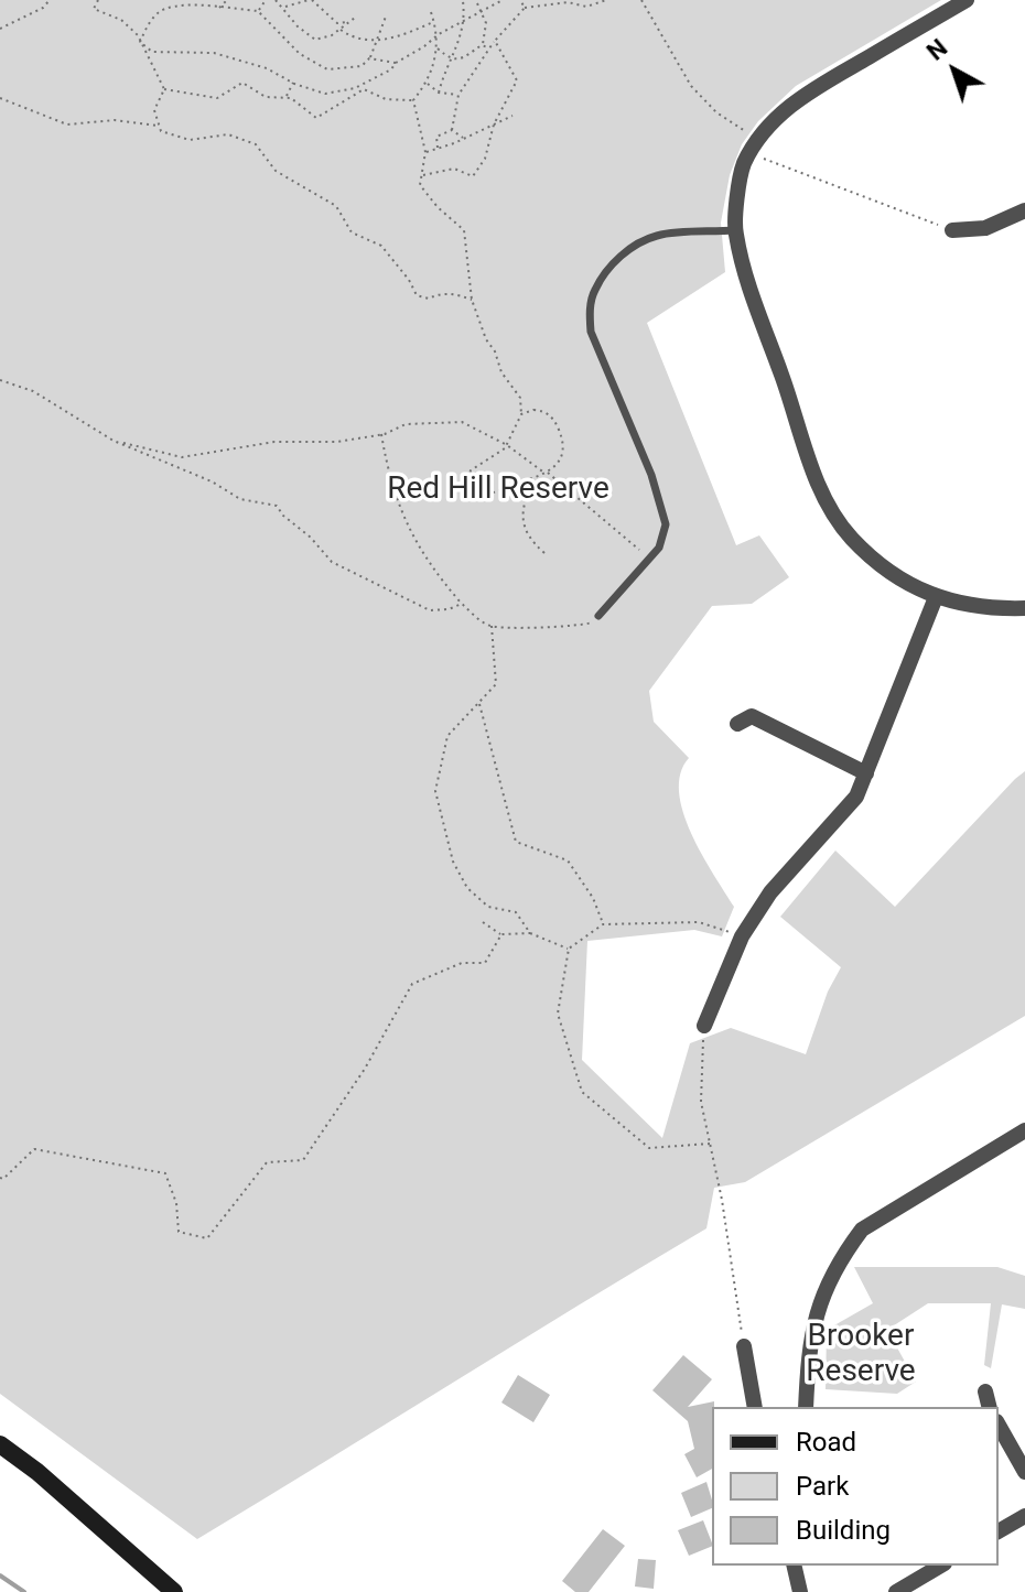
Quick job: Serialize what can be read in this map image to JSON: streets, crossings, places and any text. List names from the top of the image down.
{
  "parks": ["Red Hill Reserve", "Brooker Reserve"],
  "legend": ["Road", "Park", "Building"],
  "north": "top left"
}
